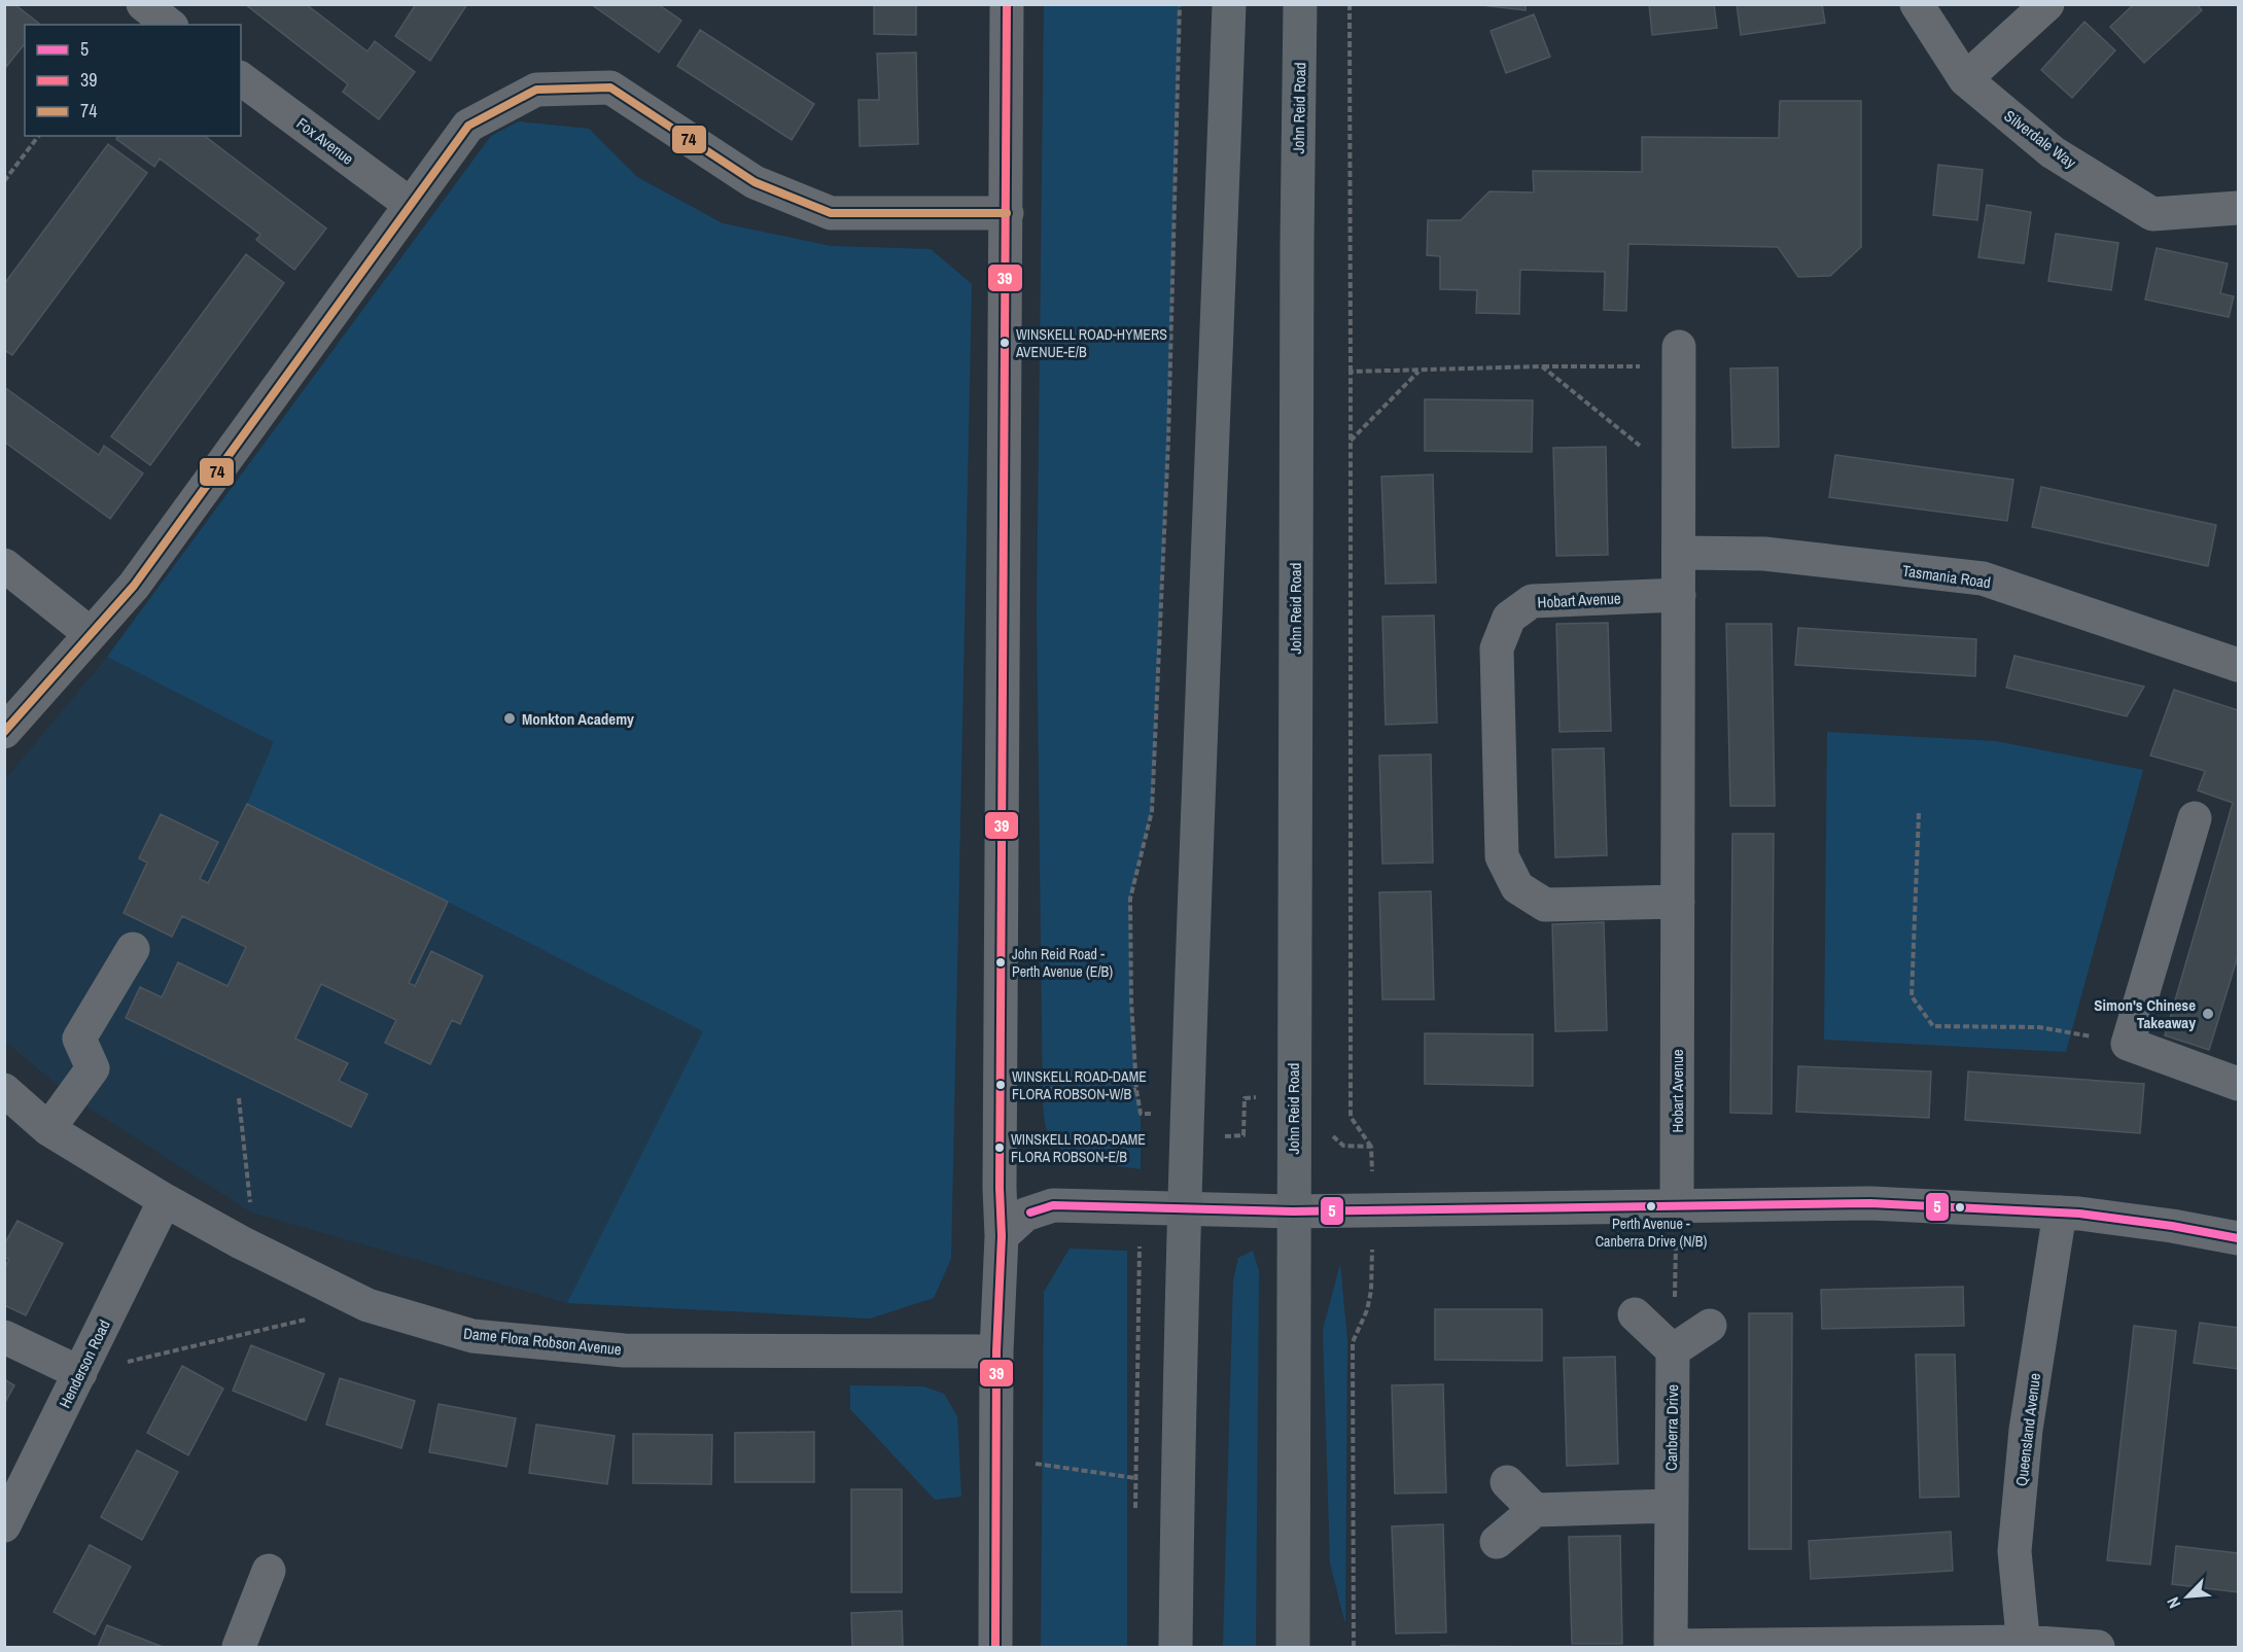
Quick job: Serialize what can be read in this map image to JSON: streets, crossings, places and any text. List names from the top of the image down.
{
  "streets": {
    "highway": ["John Reid Road"],
    "street": [
      "Silverdale Way",
      "Fox Avenue",
      "Tasmania Road",
      "Hobart Avenue",
      "Dame Flora Robson Avenue",
      "Henderson Road",
      "Canberra Drive",
      "Queensland Avenue"
    ]
  },
  "crossings": [
    ["Dame Flora Robson Avenue", "Henderson Road"]
  ],
  "places": [
    "WINSKELL ROAD-HYMERS AVENUE-E/B",
    "Monkton Academy",
    "John Reid Road - Perth Avenue (E/B)",
    "Simon's Chinese Takeaway",
    "WINSKELL ROAD-DAME FLORA ROBSON-W/B",
    "WINSKELL ROAD-DAME FLORA ROBSON-E/B",
    "Perth Avenue - Canberra Drive (N/B)"
  ],
  "lines": ["transit line 39", "transit line 74", "transit line 5"],
  "legend": ["5", "39", "74"],
  "north": "bottom left"
}
